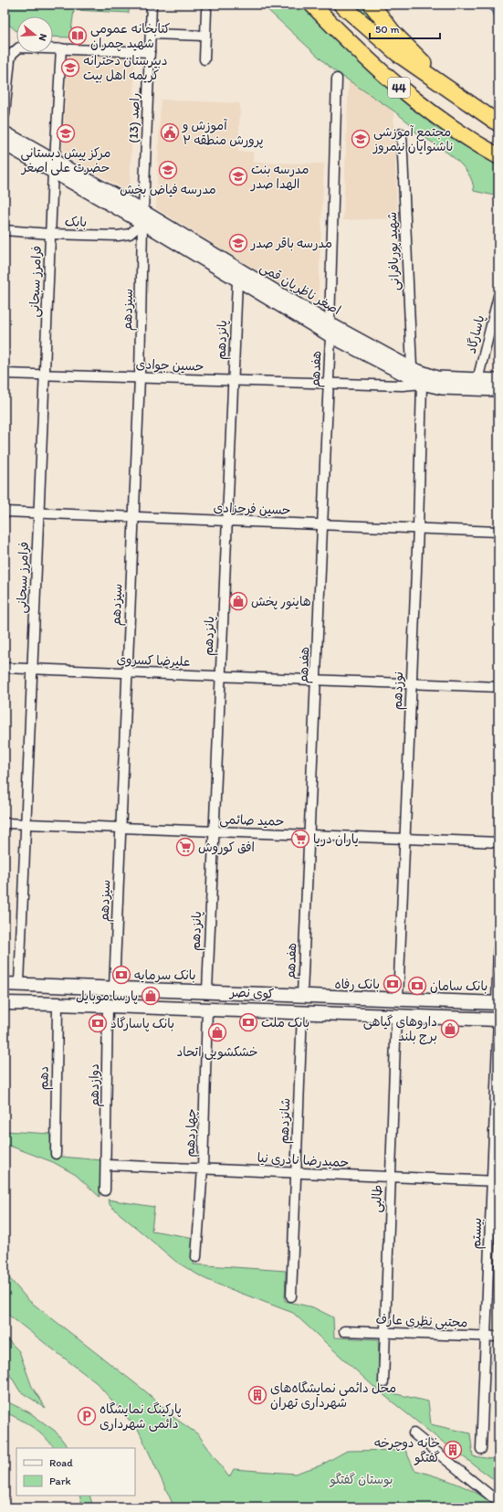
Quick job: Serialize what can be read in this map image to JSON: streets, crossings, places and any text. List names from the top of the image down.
{
  "streets": {
    "highway": ["44"],
    "main road": ["کوی نصر"],
    "street": [
      "راصد (13)",
      "بابک",
      "شهید پوربافرانی",
      "فرامرز سبحانی",
      "اصغر ناظریان قمی",
      "سیزدهم",
      "پاسارگاد",
      "پانزدهم",
      "حسین جوادی",
      "هفدهم",
      "حسین فرحزادی",
      "علیرضا کسروی",
      "نوزدهم",
      "حمید صائمی",
      "دهم",
      "دوازدهم",
      "شانزدهم",
      "چهاردهم",
      "حمیدرضا نادری نیا",
      "طالبی",
      "بیستم",
      "مجتبی نظری عارف"
    ]
  },
  "crossings": [
    ["راصد (13)", "بابک"],
    ["راصد (13)", "اصغر ناظریان قمی"],
    ["راصد (13)", "سیزدهم"],
    ["بابک", "فرامرز سبحانی"],
    ["بابک", "اصغر ناظریان قمی"],
    ["بابک", "سیزدهم"],
    ["شهید پوربافرانی", "اصغر ناظریان قمی"],
    ["فرامرز سبحانی", "اصغر ناظریان قمی"],
    ["فرامرز سبحانی", "حسین جوادی"],
    ["فرامرز سبحانی", "حسین فرحزادی"],
    ["فرامرز سبحانی", "علیرضا کسروی"],
    ["فرامرز سبحانی", "حمید صائمی"],
    ["فرامرز سبحانی", "کوی نصر"],
    ["اصغر ناظریان قمی", "سیزدهم"],
    ["اصغر ناظریان قمی", "پاسارگاد"],
    ["اصغر ناظریان قمی", "پانزدهم"],
    ["اصغر ناظریان قمی", "حسین جوادی"],
    ["اصغر ناظریان قمی", "هفدهم"],
    ["اصغر ناظریان قمی", "نوزدهم"],
    ["سیزدهم", "حسین جوادی"],
    ["سیزدهم", "حسین فرحزادی"],
    ["سیزدهم", "علیرضا کسروی"],
    ["سیزدهم", "حمید صائمی"],
    ["سیزدهم", "کوی نصر"],
    ["پانزدهم", "حسین جوادی"],
    ["پانزدهم", "حسین فرحزادی"],
    ["پانزدهم", "علیرضا کسروی"],
    ["پانزدهم", "حمید صائمی"],
    ["پانزدهم", "کوی نصر"],
    ["حسین جوادی", "هفدهم"],
    ["حسین جوادی", "نوزدهم"],
    ["هفدهم", "حسین فرحزادی"],
    ["هفدهم", "علیرضا کسروی"],
    ["هفدهم", "حمید صائمی"],
    ["هفدهم", "کوی نصر"],
    ["حسین فرحزادی", "نوزدهم"],
    ["علیرضا کسروی", "نوزدهم"],
    ["نوزدهم", "حمید صائمی"],
    ["نوزدهم", "کوی نصر"],
    ["کوی نصر", "دهم"],
    ["کوی نصر", "دوازدهم"],
    ["کوی نصر", "شانزدهم"],
    ["کوی نصر", "چهاردهم"],
    ["کوی نصر", "طالبی"],
    ["کوی نصر", "بیستم"],
    ["دوازدهم", "حمیدرضا نادری نیا"],
    ["شانزدهم", "حمیدرضا نادری نیا"],
    ["چهاردهم", "حمیدرضا نادری نیا"],
    ["حمیدرضا نادری نیا", "طالبی"],
    ["حمیدرضا نادری نیا", "بیستم"],
    ["طالبی", "مجتبی نظری عارف"],
    ["بیستم", "مجتبی نظری عارف"]
  ],
  "parks": ["بوستان گفتگو"],
  "places": {
    "library": ["کتابخانه عمومی شهید چمران"],
    "school or university": [
      "دبیرستان دخترانه کریمه اهل بیت",
      "مرکز پیش دبستانی حضرت علی اصغر",
      "مجتمع آموزشی ناشنوایان نیمروز",
      "مدرسه فیاض بخش",
      "مدرسه بنت الهدا صدر",
      "مدرسه باقر صدر"
    ],
    "public building": ["آموزش و پرورش منطقه ۲"],
    "shop": [
      "هاينور پخش",
      "پارسا موبایل",
      "داروهای گیاهی برج بلند",
      "خشکشویی اتحاد"
    ],
    "supermarket": ["یاران دریا", "افق کوروش"],
    "bank": [
      "بانک سرمایه",
      "بانک رفاه",
      "بانک سامان",
      "بانک ملت",
      "بانک پاسارگاد"
    ],
    "building": ["محل دائمی نمایشگاه‌های شهرداری تهران", "خانه دوچرخه گفتگو"],
    "parking": ["پارکینگ نمایشگاه دائمی شهرداری"]
  },
  "legend": ["Road", "Park"],
  "scale_bar": "50 m",
  "north": "right"
}
